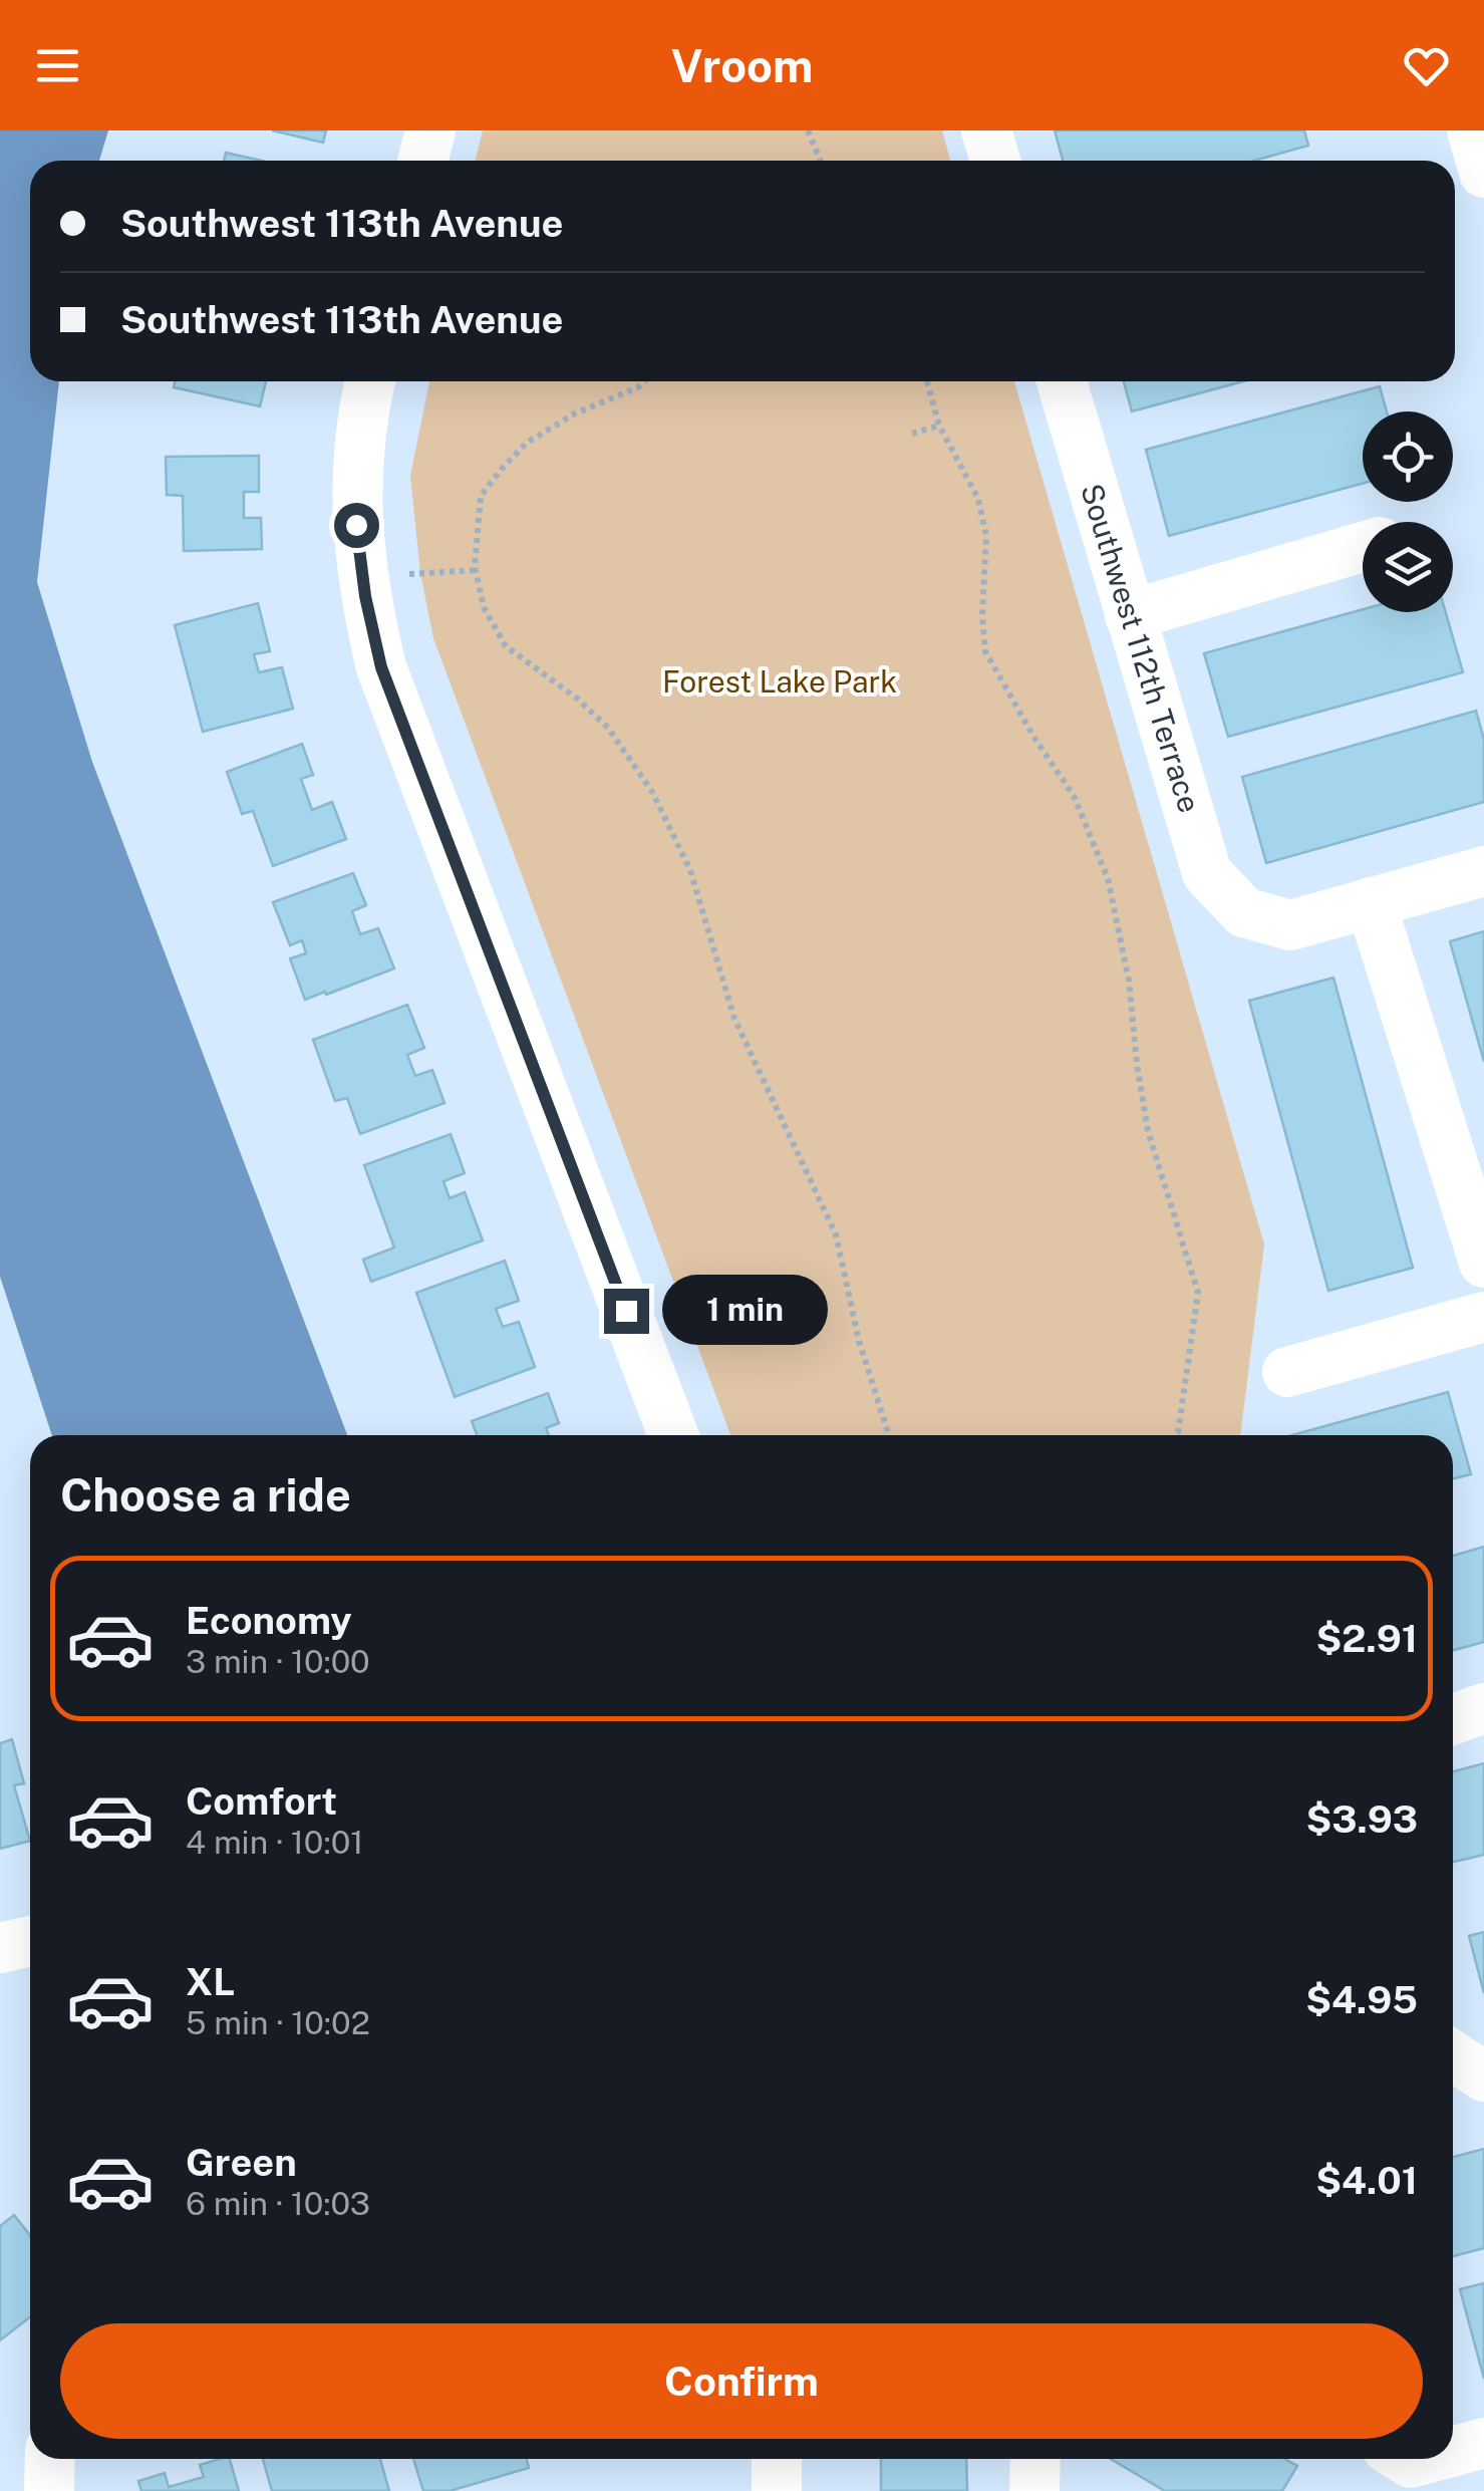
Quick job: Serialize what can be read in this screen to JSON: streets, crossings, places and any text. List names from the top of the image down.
{
  "streets": {
    "street": ["Southwest 112th Terrace"]
  },
  "parks": ["Forest Lake Park"],
  "page": {
    "header": "Vroom",
    "banner": ["Southwest 113th Avenue", "Southwest 113th Avenue"],
    "bubble": "1 min",
    "heading": "Choose a ride",
    "list": [
      {
        "name": "Economy",
        "note": "3 min · 10:00",
        "value": "$2.91"
      },
      {
        "name": "Comfort",
        "note": "4 min · 10:01",
        "value": "$3.93"
      },
      {
        "name": "XL",
        "note": "5 min · 10:02",
        "value": "$4.95"
      },
      {
        "name": "Green",
        "note": "6 min · 10:03",
        "value": "$4.01"
      }
    ],
    "buttons": "Confirm"
  }
}
